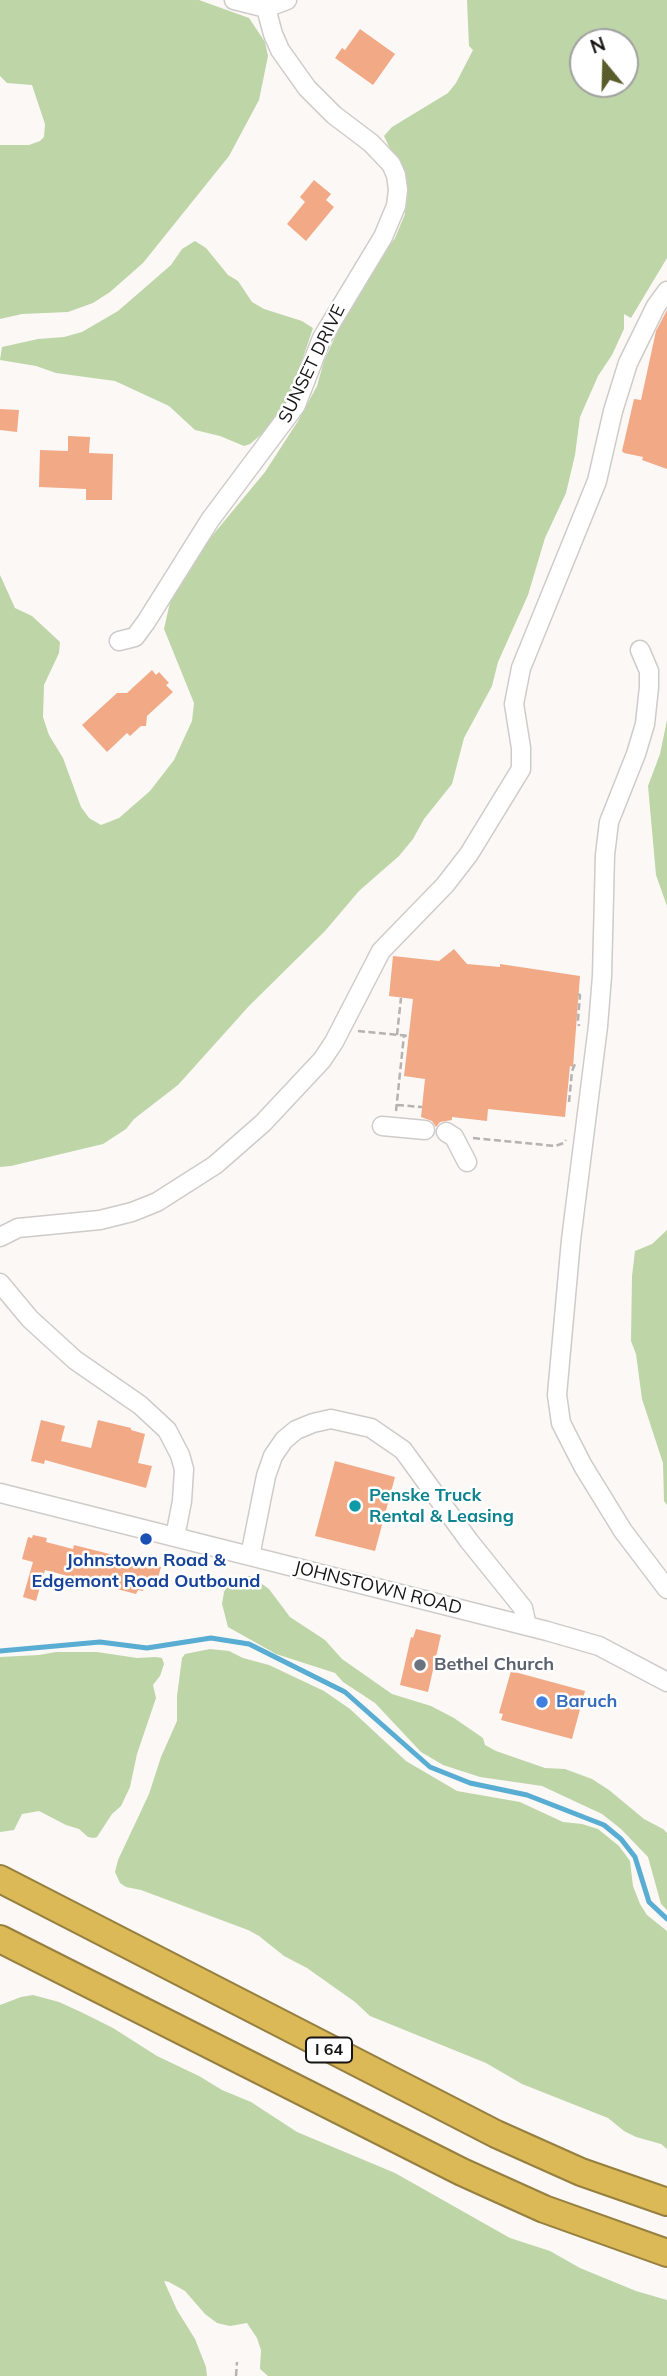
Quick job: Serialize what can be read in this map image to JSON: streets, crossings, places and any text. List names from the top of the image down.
{
  "streets": {
    "highway": ["I 64"],
    "street": ["SUNSET DRIVE", "JOHNSTOWN ROAD"]
  },
  "places": [
    "Penske Truck Rental & Leasing",
    "Johnstown Road & Edgemont Road Outbound",
    "Bethel Church",
    "Baruch"
  ],
  "north": "top"
}
